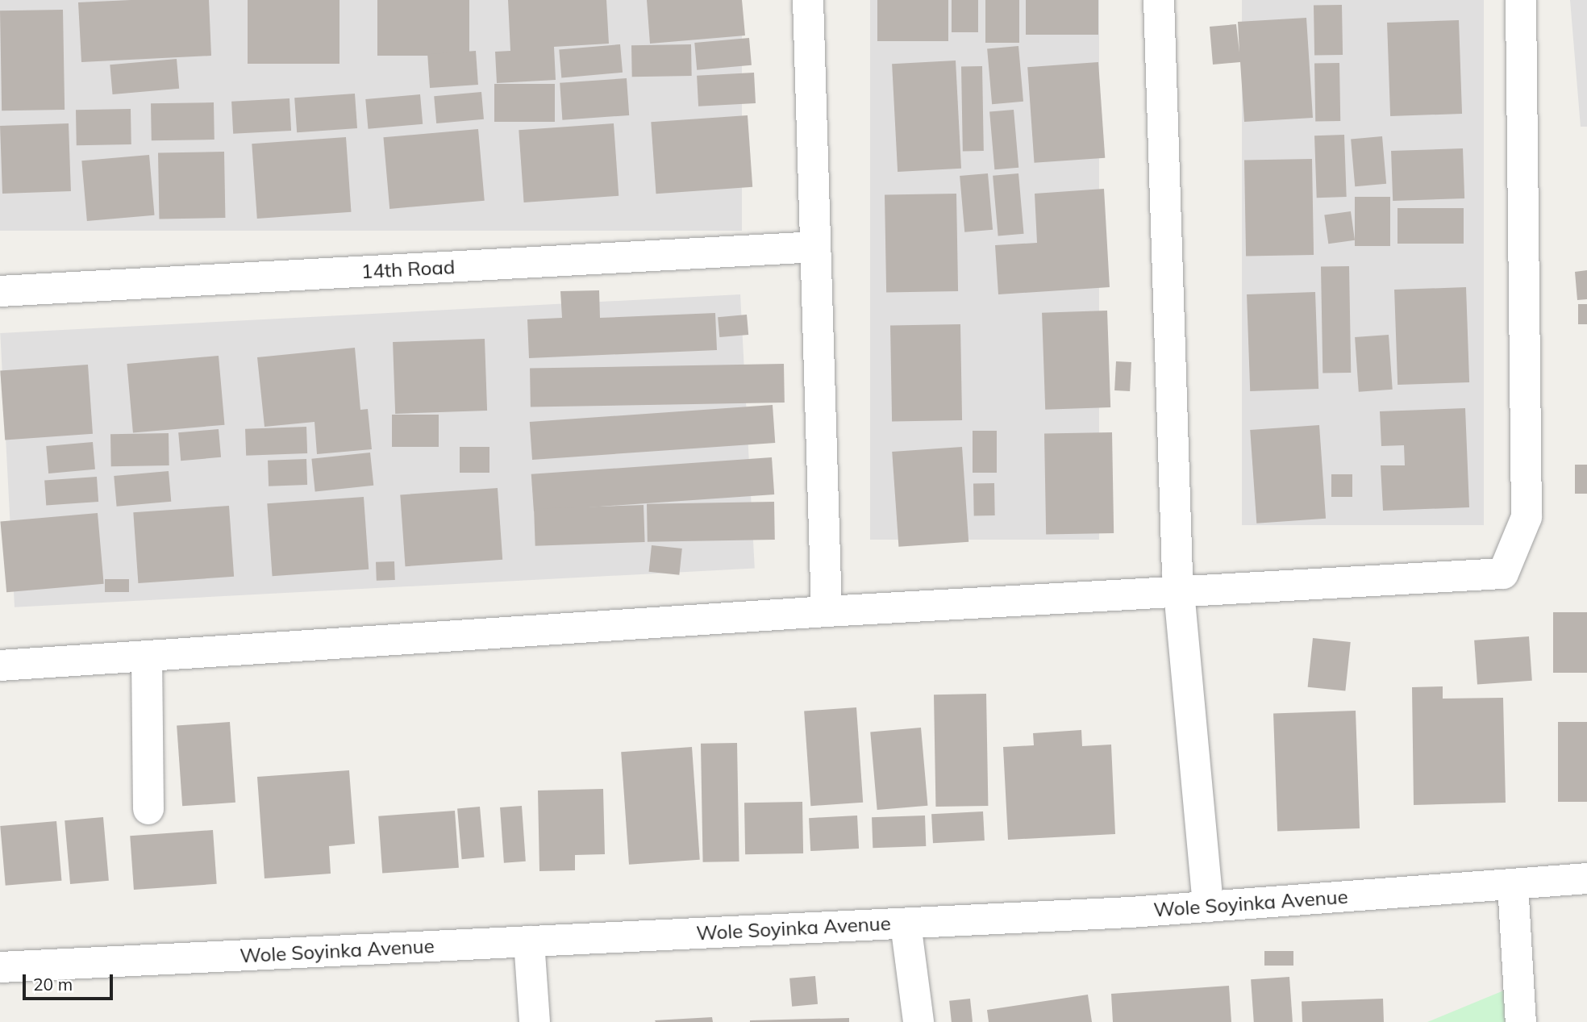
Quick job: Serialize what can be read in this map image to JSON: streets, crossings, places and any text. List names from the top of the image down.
{
  "streets": {
    "street": ["14th Road", "Wole Soyinka Avenue"]
  },
  "scale_bar": "20 m"
}
